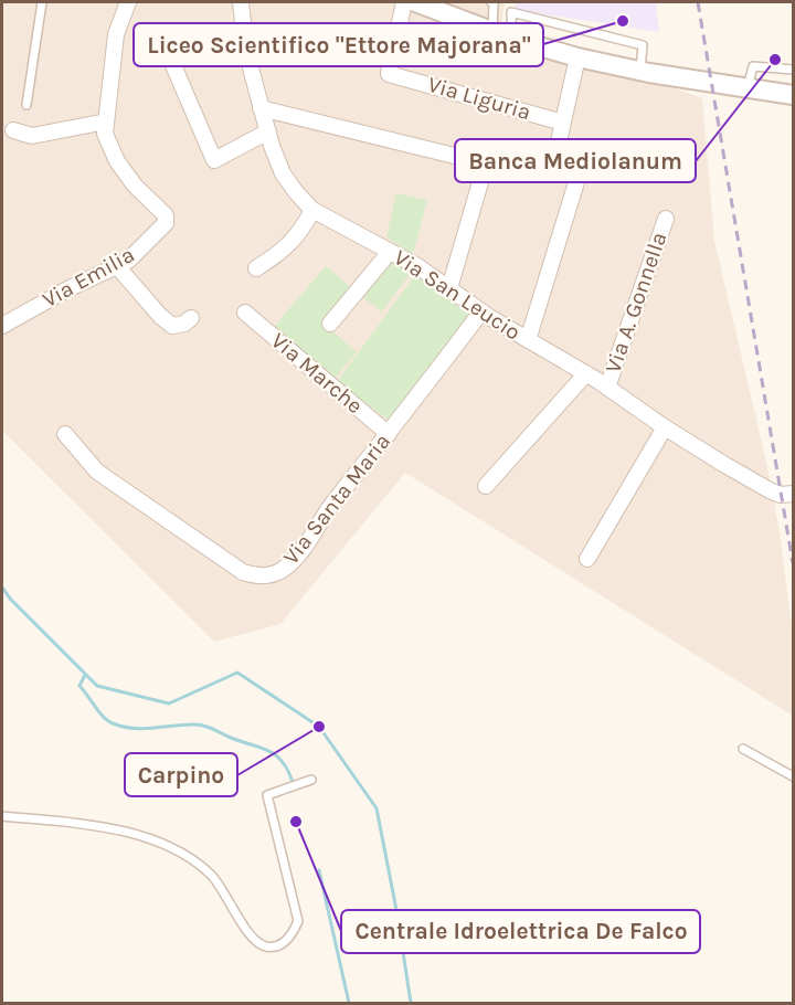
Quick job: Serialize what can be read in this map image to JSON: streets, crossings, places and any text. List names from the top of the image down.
{
  "streets": {
    "street": [
      "Via Liguria",
      "Via Emilia",
      "Via San Leucio",
      "Via A. Gonnella",
      "Via Marche",
      "Via Santa Maria"
    ]
  },
  "crossings": [
    ["Via San Leucio", "Via A. Gonnella"],
    ["Via San Leucio", "Via Santa Maria"],
    ["Via Marche", "Via Santa Maria"]
  ],
  "places": [
    "Liceo Scientifico \"Ettore Majorana\"",
    "Banca Mediolanum",
    "Carpino",
    "Centrale Idroelettrica De Falco"
  ]
}
